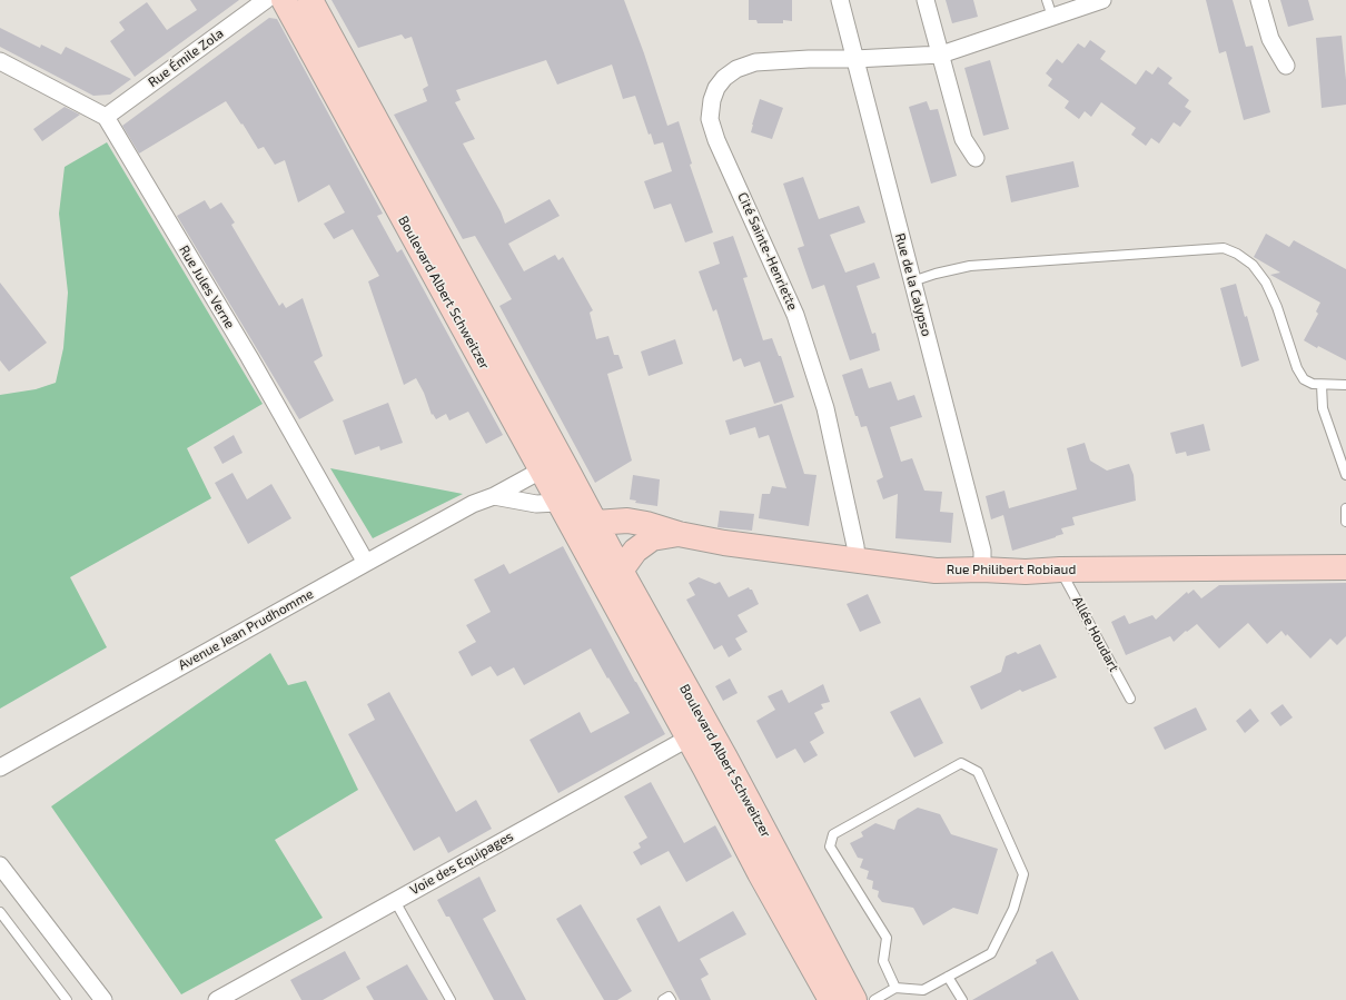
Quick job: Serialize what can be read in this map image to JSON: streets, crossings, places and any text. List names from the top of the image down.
{
  "streets": {
    "main road": ["Boulevard Albert Schweitzer", "Rue Philibert Robiaud"],
    "street": [
      "Rue Émile Zola",
      "Cité Sainte-Henriette",
      "Rue de la Calypso",
      "Rue Jules Verne",
      "Avenue Jean Prudhomme",
      "Voie des Equipages"
    ],
    "lane": ["Allée Houdart"]
  },
  "crossings": [
    ["Rue Émile Zola", "Rue Jules Verne"],
    ["Cité Sainte-Henriette", "Rue de la Calypso"],
    ["Cité Sainte-Henriette", "Rue Philibert Robiaud"],
    ["Rue de la Calypso", "Rue Philibert Robiaud"],
    ["Rue Jules Verne", "Avenue Jean Prudhomme"],
    ["Boulevard Albert Schweitzer", "Rue Philibert Robiaud"],
    ["Boulevard Albert Schweitzer", "Avenue Jean Prudhomme"],
    ["Boulevard Albert Schweitzer", "Voie des Equipages"],
    ["Rue Philibert Robiaud", "Allée Houdart"]
  ]
}
